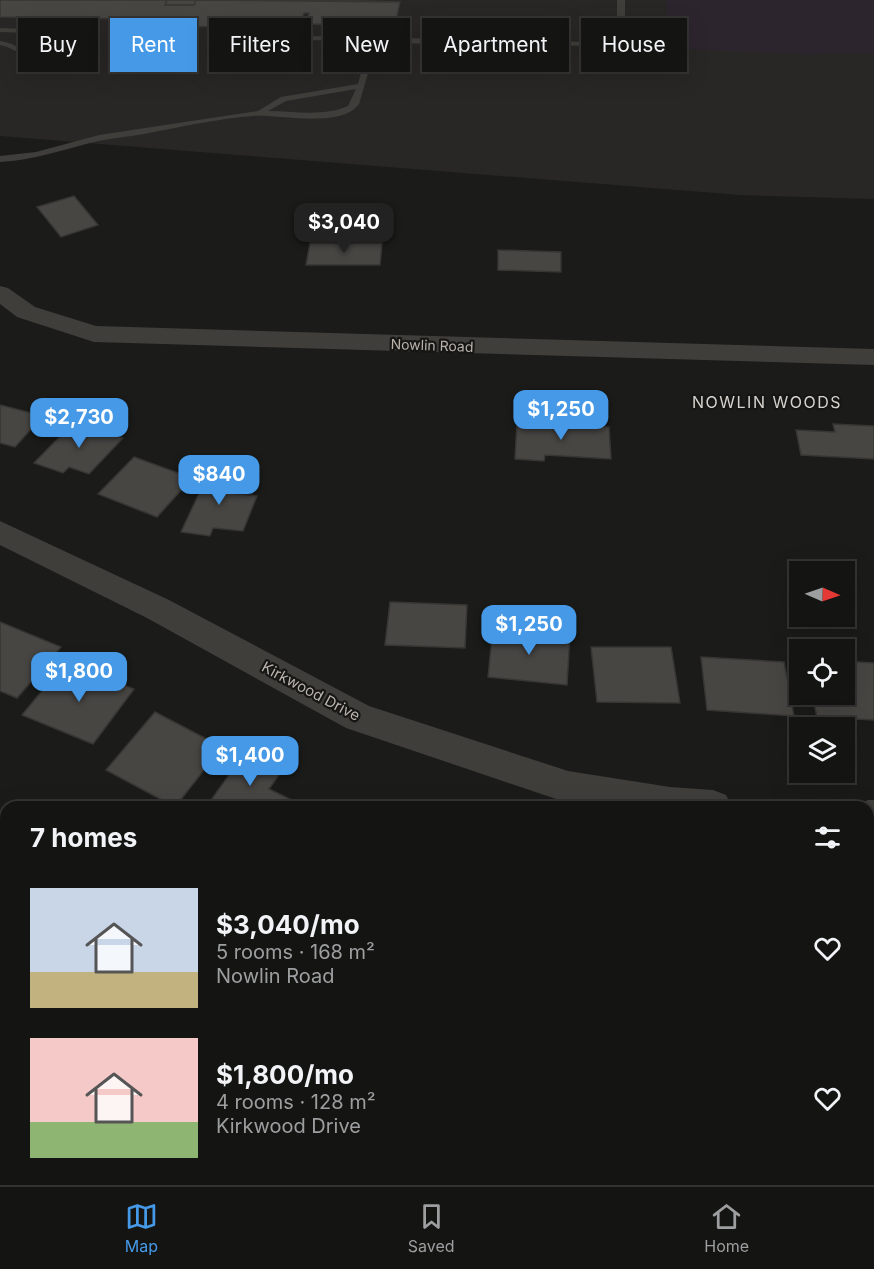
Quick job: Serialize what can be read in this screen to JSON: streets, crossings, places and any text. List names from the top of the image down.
{
  "streets": {
    "street": ["Nowlin Road", "Kirkwood Drive"]
  },
  "districts": ["NOWLIN WOODS"],
  "north": "right",
  "page": {
    "chip": [
      "Buy",
      "Rent",
      "Filters",
      "New",
      "Apartment",
      "House"
    ],
    "price": [
      "$3,040",
      "$1,250",
      "$2,730",
      "$840",
      "$1,250",
      "$1,800",
      "$1,400"
    ],
    "heading": "7 homes",
    "list": [
      {
        "name": "$3,040/mo",
        "note": "5 rooms · 168 m² · Nowlin Road"
      },
      {
        "name": "$1,800/mo",
        "note": "4 rooms · 128 m² · Kirkwood Drive"
      }
    ],
    "tabs": ["Map", "Saved", "Home"]
  }
}
